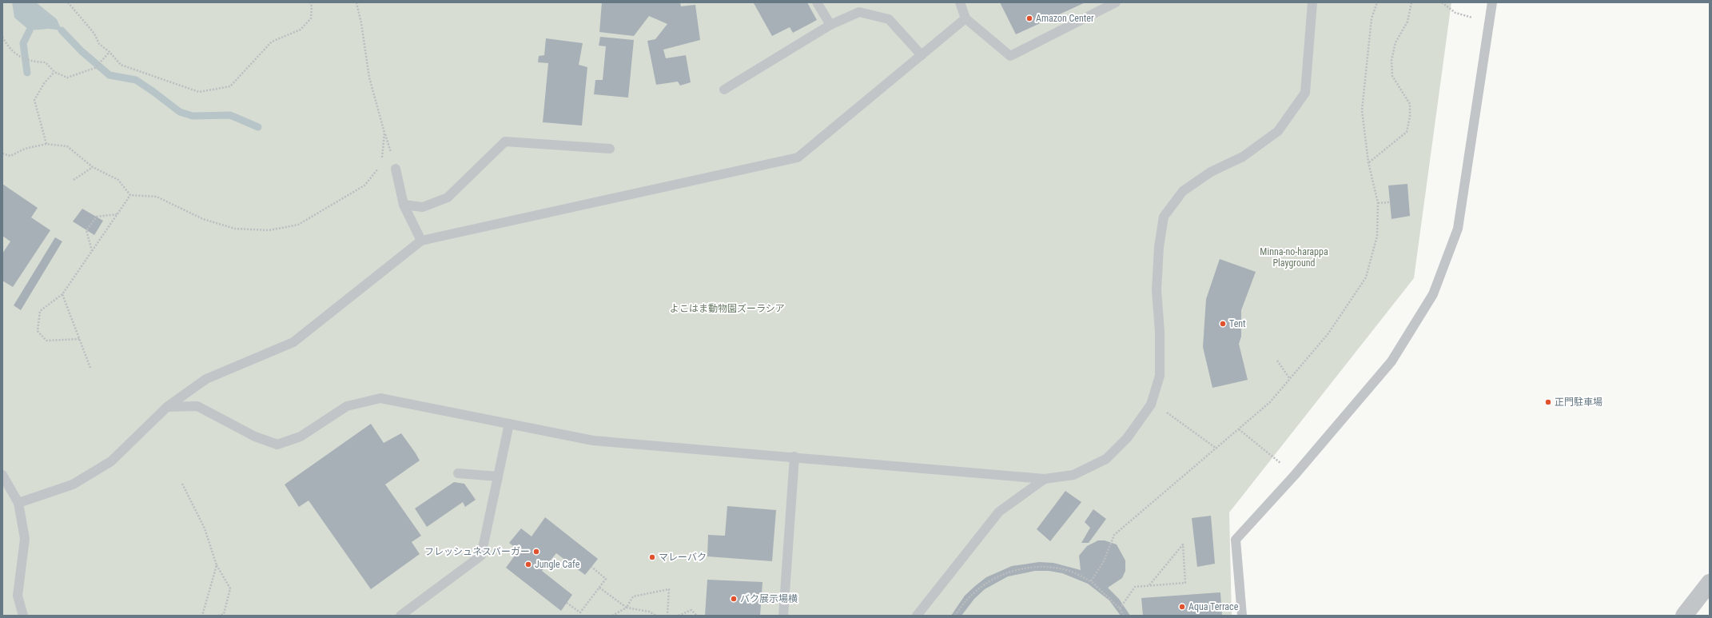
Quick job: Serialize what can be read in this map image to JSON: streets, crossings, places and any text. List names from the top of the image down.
{
  "parks": ["Minna-no-harappa Playground", "よこはま動物園ズーラシア"],
  "places": [
    "Amazon Center",
    "Tent",
    "正門駐車場",
    "フレッシュネスバーガー",
    "マレーバク",
    "Jungle Cafe",
    "バク展示場横",
    "Aqua Terrace"
  ]
}
